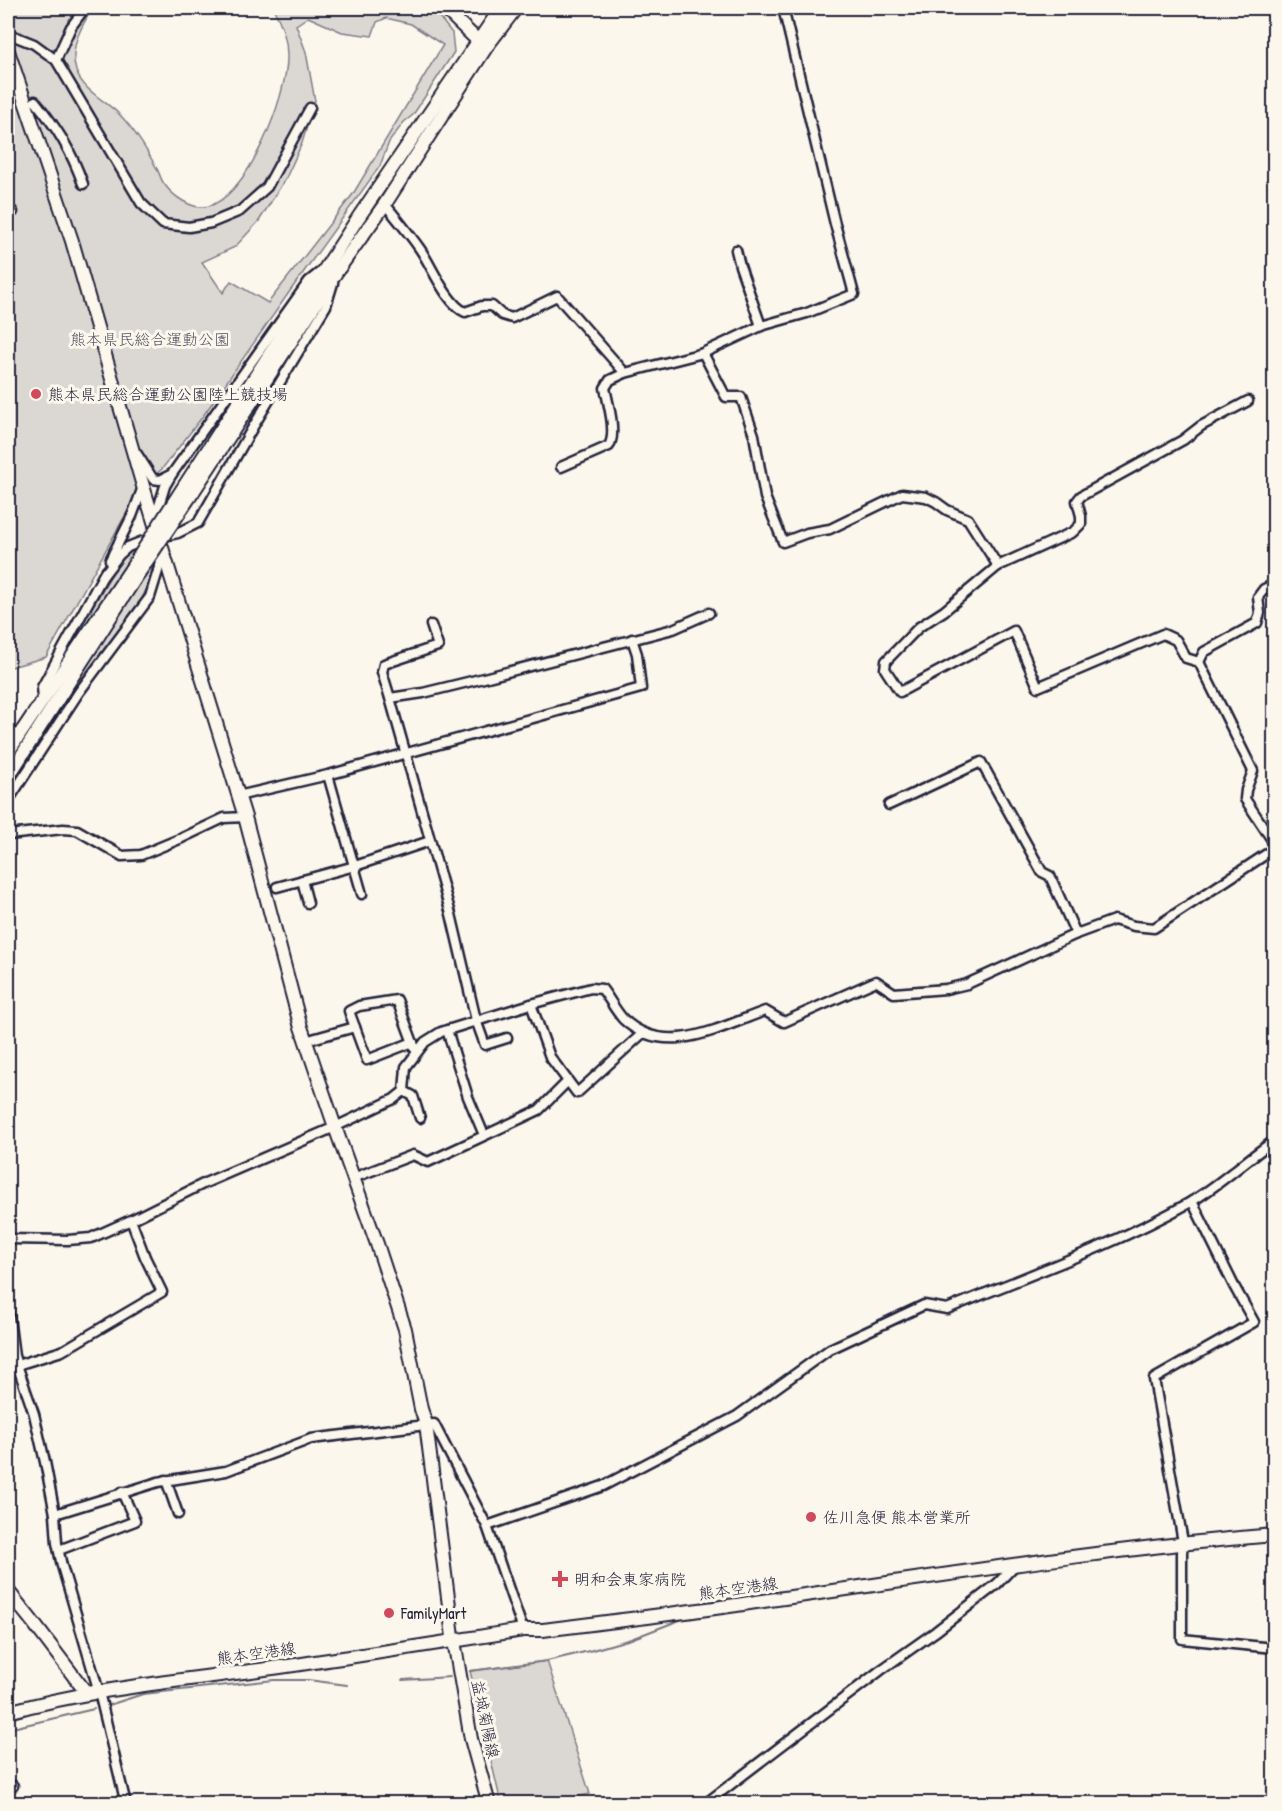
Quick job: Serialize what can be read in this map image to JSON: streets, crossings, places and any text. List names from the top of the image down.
{
  "streets": {
    "street": ["熊本空港線", "益城菊陽線"]
  },
  "crossings": [
    ["熊本空港線", "益城菊陽線"]
  ],
  "parks": ["熊本県民総合運動公園"],
  "places": {
    "other": ["熊本県民総合運動公園陸上競技場", "佐川急便 熊本営業所", "FamilyMart"],
    "health": ["明和会東家病院"]
  }
}
